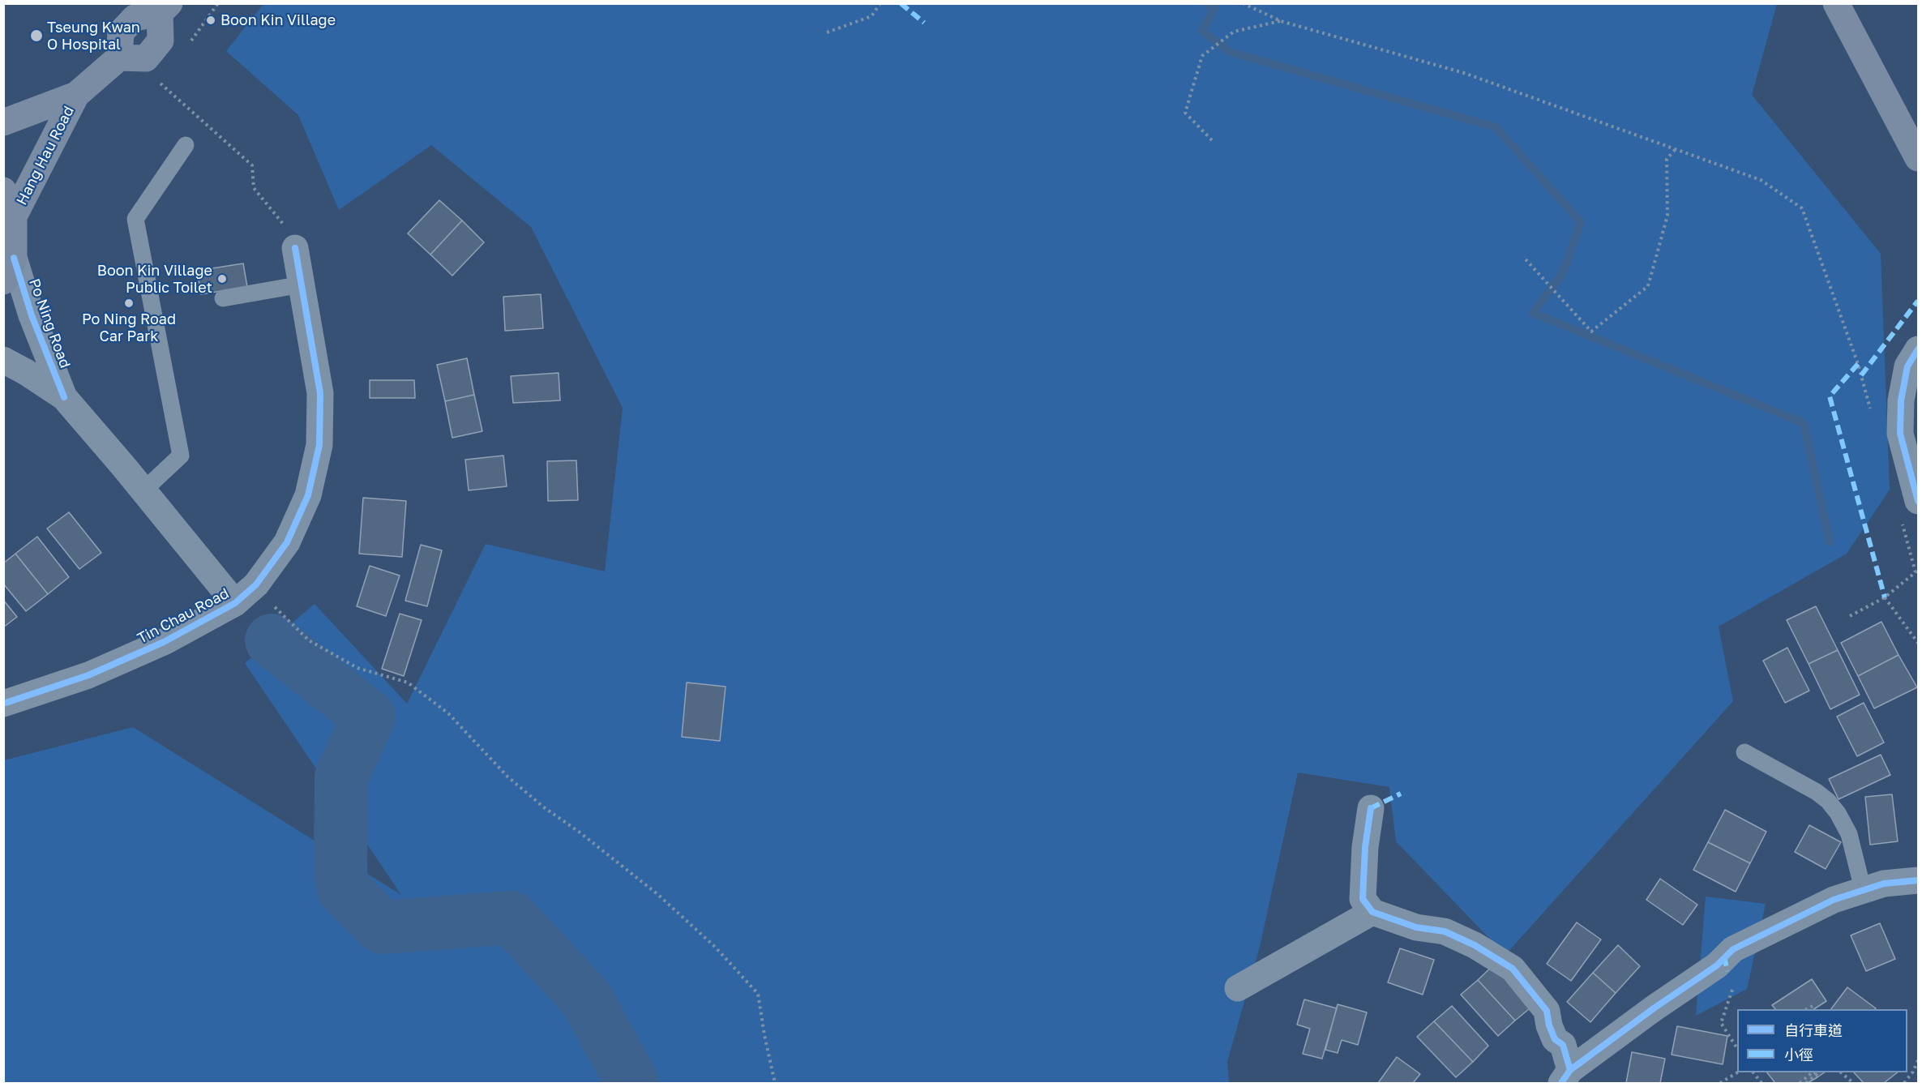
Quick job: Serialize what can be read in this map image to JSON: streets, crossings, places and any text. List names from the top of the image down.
{
  "streets": {
    "main road": ["Hang Hau Road"],
    "street": ["Po Ning Road", "Tin Chau Road"]
  },
  "crossings": [
    ["Po Ning Road", "Tin Chau Road"]
  ],
  "places": [
    "Boon Kin Village",
    "Tseung Kwan O Hospital",
    "Boon Kin Village Public Toilet",
    "Po Ning Road Car Park"
  ],
  "legend": ["自行車道", "小徑"]
}
